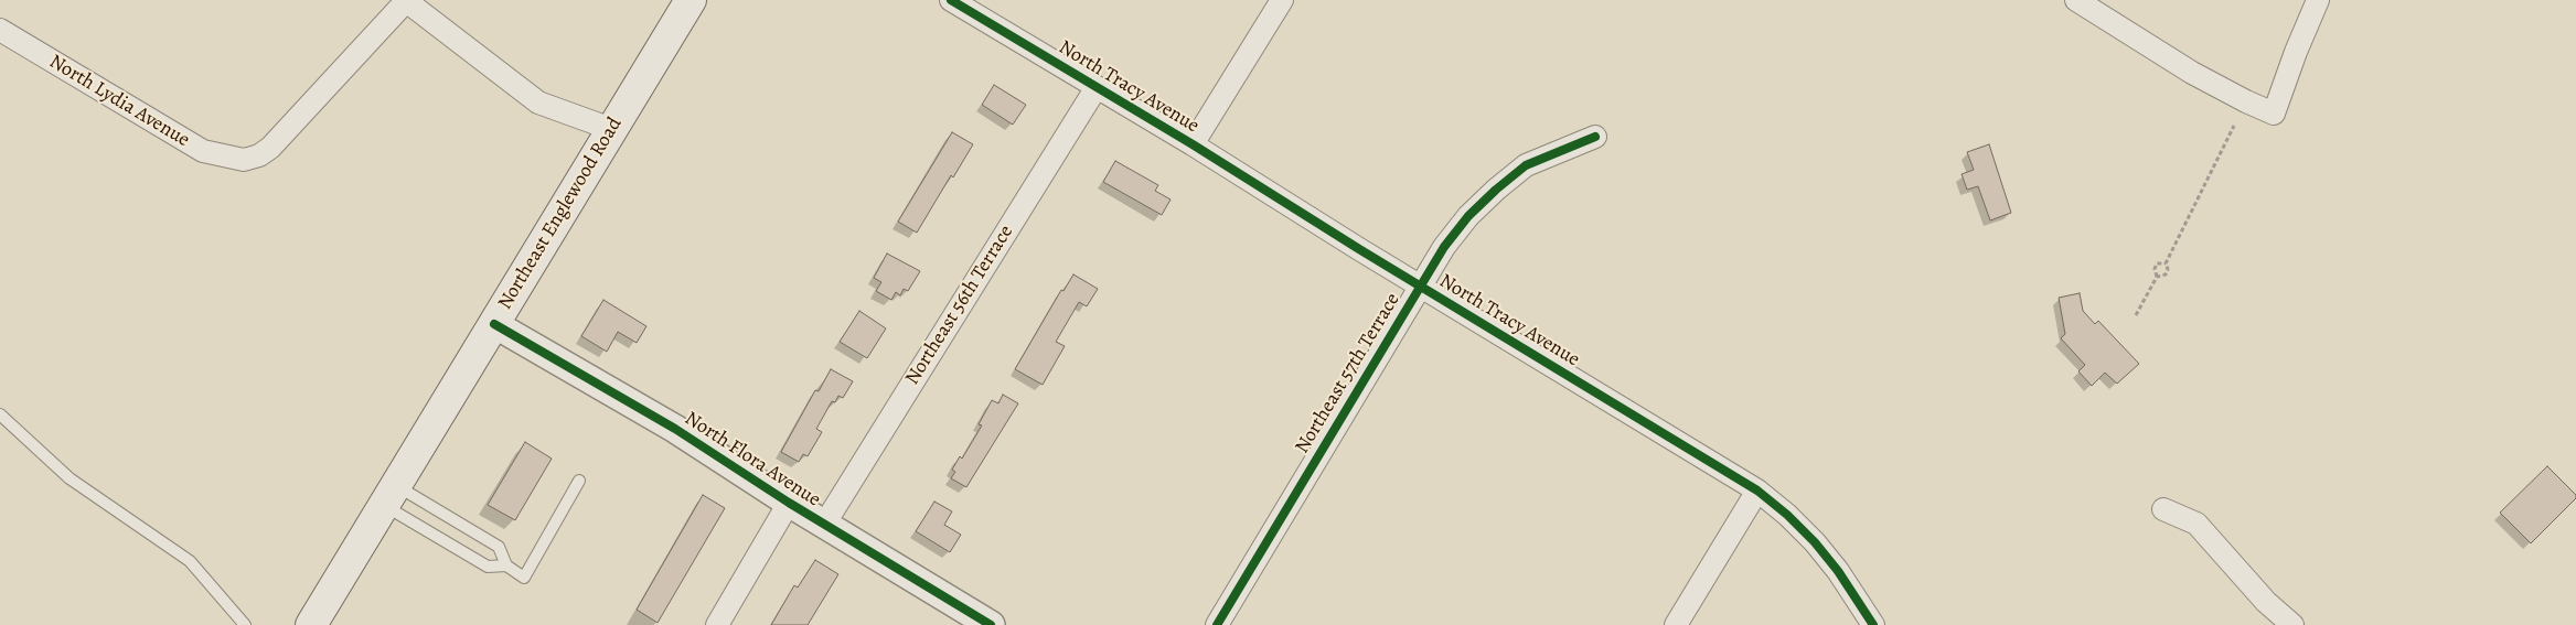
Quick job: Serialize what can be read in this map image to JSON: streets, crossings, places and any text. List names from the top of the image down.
{
  "streets": {
    "main road": ["Northeast Englewood Road"],
    "street": [
      "North Tracy Avenue",
      "North Lydia Avenue",
      "Northeast 56th Terrace",
      "Northeast 57th Terrace",
      "North Flora Avenue"
    ]
  },
  "crossings": [
    ["North Tracy Avenue", "Northeast 56th Terrace"],
    ["North Tracy Avenue", "Northeast 57th Terrace"],
    ["Northeast Englewood Road", "North Flora Avenue"],
    ["Northeast 56th Terrace", "North Flora Avenue"]
  ]
}
